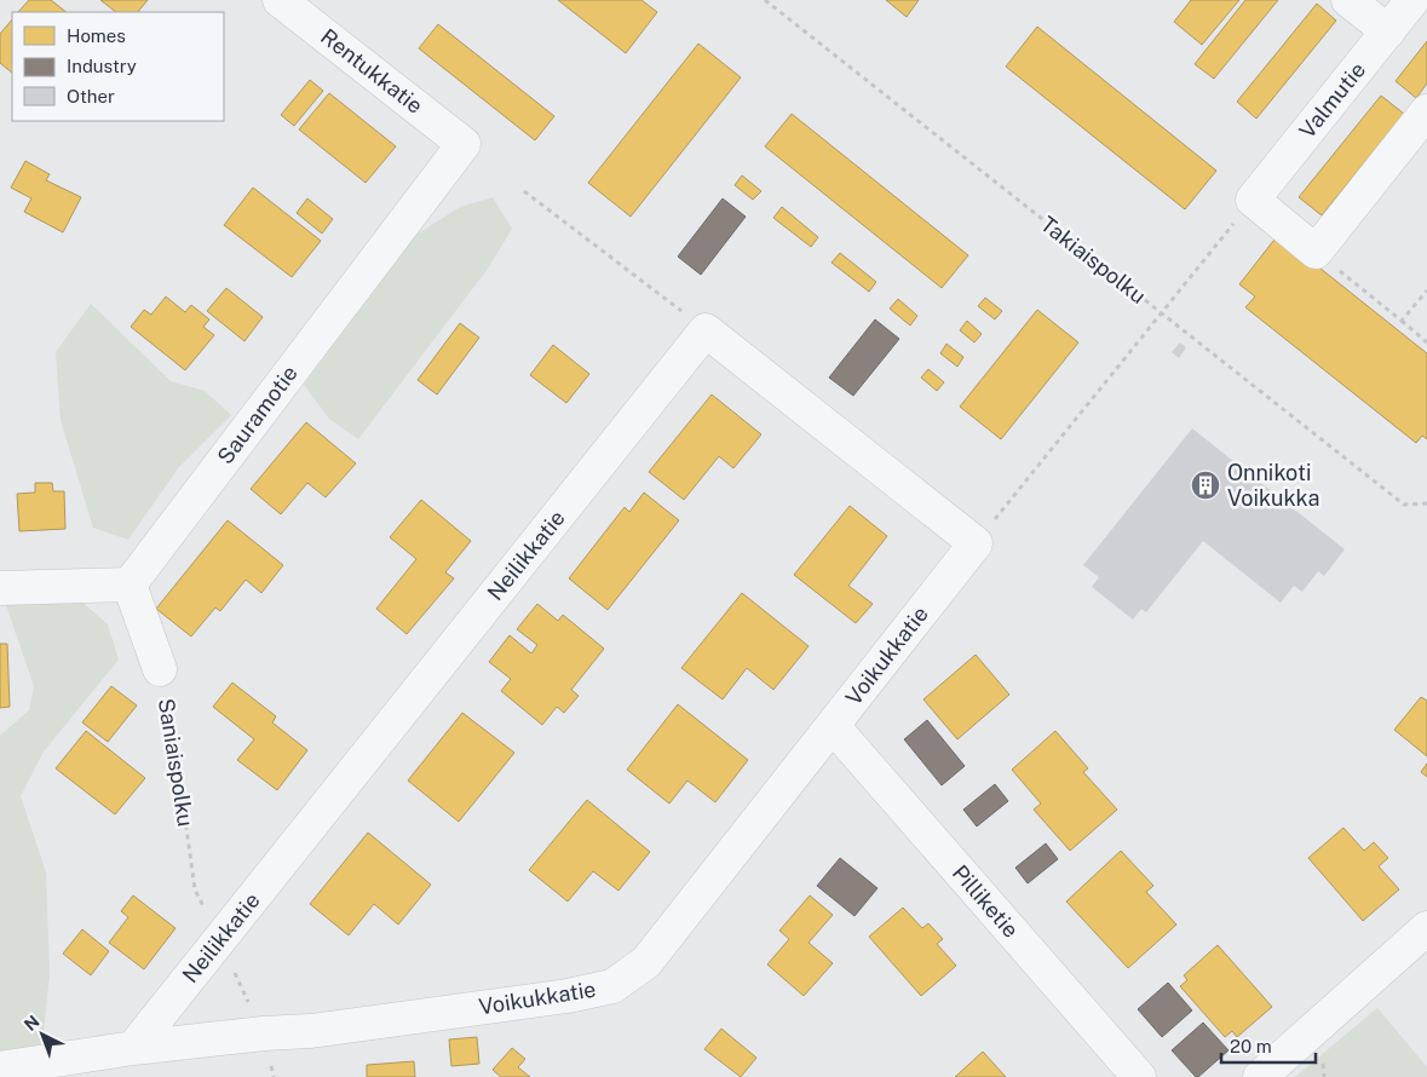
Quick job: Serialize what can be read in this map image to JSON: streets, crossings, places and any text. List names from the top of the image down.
{
  "streets": {
    "street": [
      "Rentukkatie",
      "Valmutie",
      "Sauramotie",
      "Neilikkatie",
      "Voikukkatie",
      "Saniaispolku",
      "Pilliketie"
    ],
    "path": ["Takiaispolku"]
  },
  "crossings": [
    ["Rentukkatie", "Sauramotie"],
    ["Sauramotie", "Saniaispolku"],
    ["Neilikkatie", "Voikukkatie"],
    ["Neilikkatie", "Saniaispolku"],
    ["Voikukkatie", "Pilliketie"]
  ],
  "places": {
    "building": ["Onnikoti Voikukka"]
  },
  "legend": ["Homes", "Industry", "Other"],
  "scale_bar": "20 m",
  "north": "top left"
}
